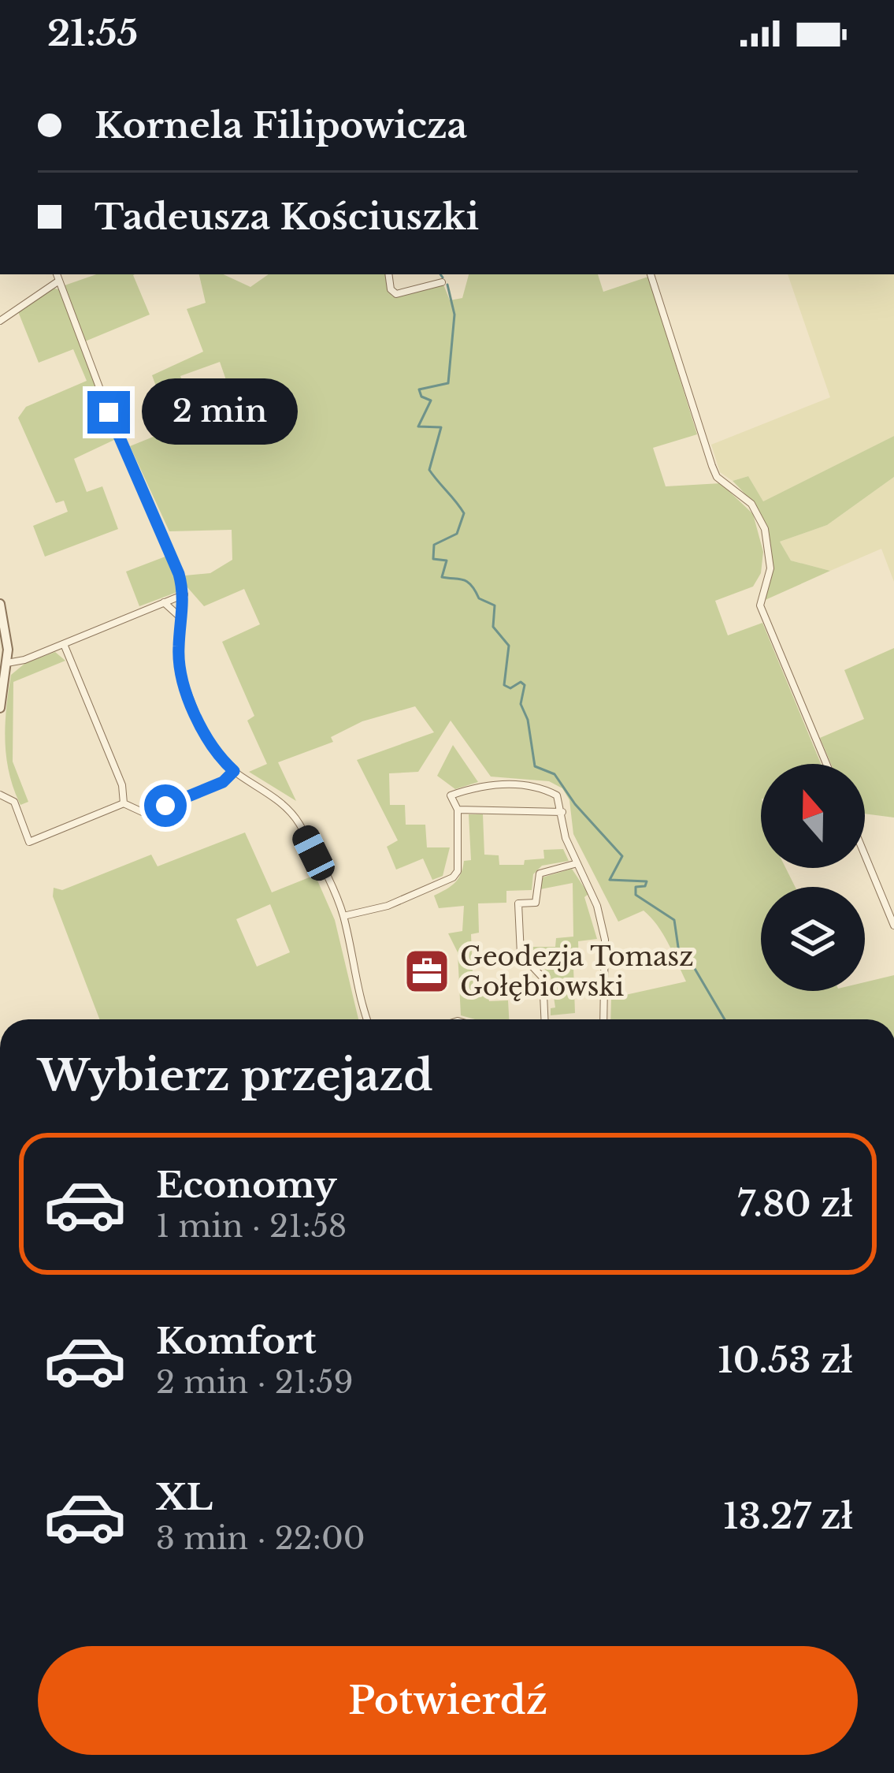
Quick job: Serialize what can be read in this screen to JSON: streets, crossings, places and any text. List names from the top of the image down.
{
  "places": {
    "office": ["Geodezja Tomasz Gołębiowski"]
  },
  "north": "top",
  "page": {
    "status": "21:55",
    "banner": ["Kornela Filipowicza", "Tadeusza Kościuszki"],
    "bubble": "2 min",
    "heading": "Wybierz przejazd",
    "list": [
      {
        "name": "Economy",
        "note": "1 min · 21:58",
        "value": "7.80 zł"
      },
      {
        "name": "Komfort",
        "note": "2 min · 21:59",
        "value": "10.53 zł"
      },
      {
        "name": "XL",
        "note": "3 min · 22:00",
        "value": "13.27 zł"
      }
    ],
    "buttons": "Potwierdź"
  }
}
